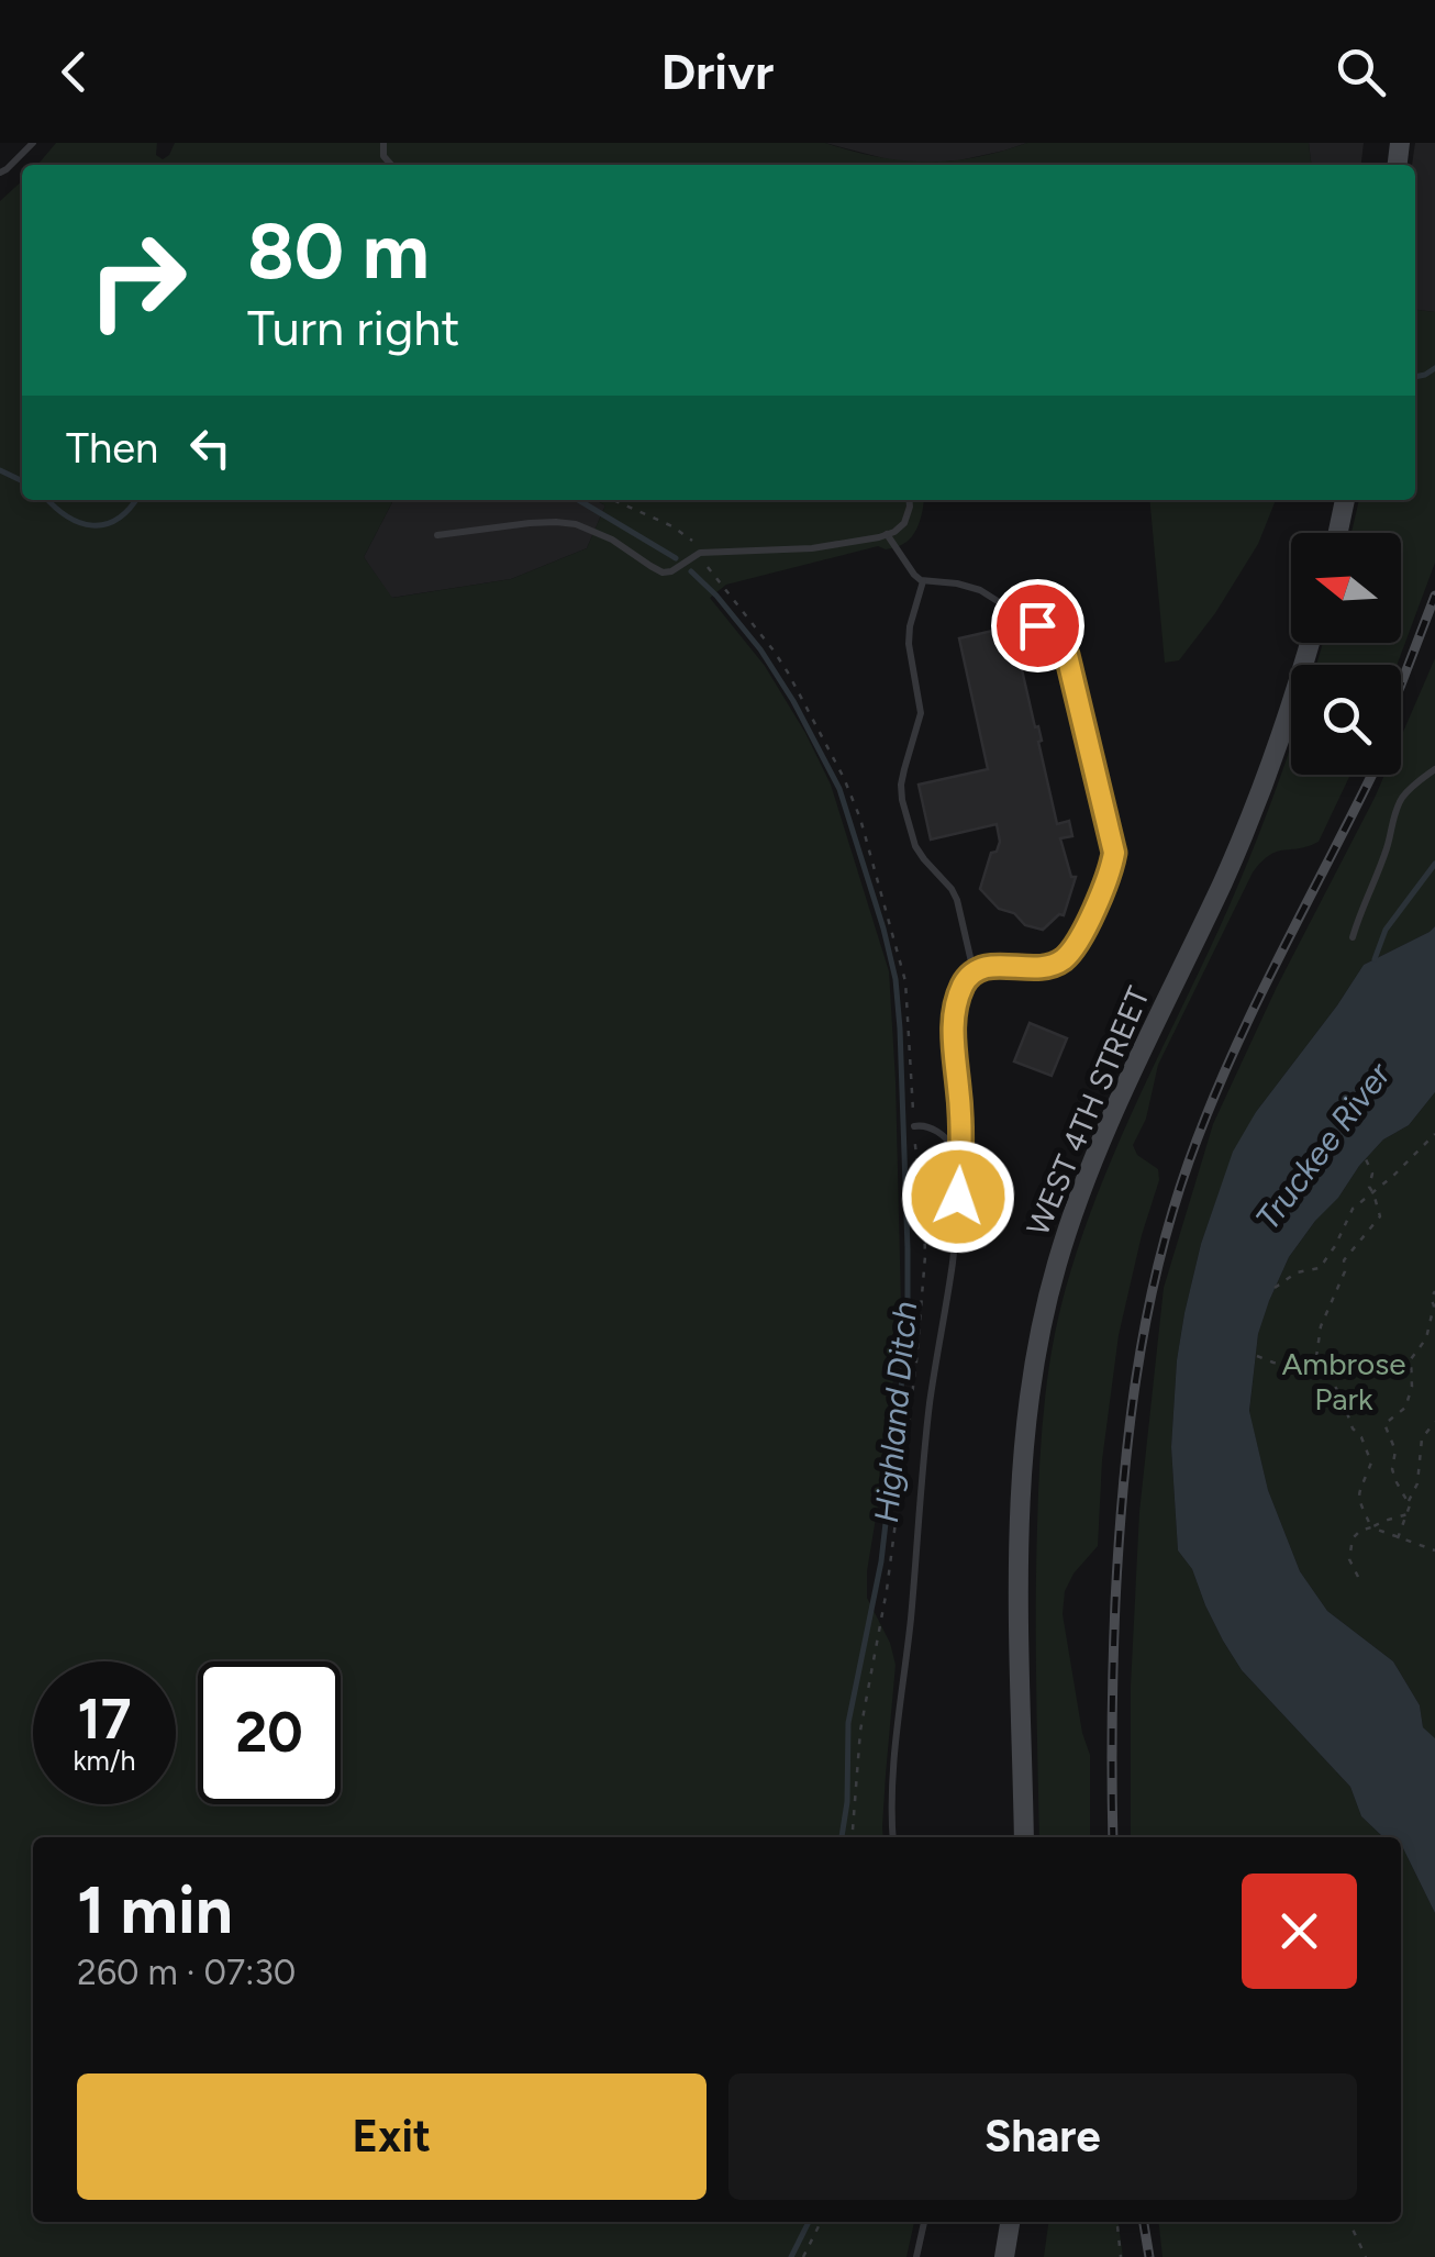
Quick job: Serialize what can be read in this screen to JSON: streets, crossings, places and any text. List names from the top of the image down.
{
  "streets": {
    "main road": ["WEST 4TH STREET"]
  },
  "water": ["Truckee River", "Highland Ditch"],
  "parks": ["Ambrose Park"],
  "north": "left",
  "page": {
    "header": "Drivr",
    "turn": ["80 m", "Turn right"],
    "then": "Then",
    "speed": "17 km/h",
    "limit": "20",
    "heading": ["1 min", "260 m · 07:30"],
    "buttons": ["Exit", "Share"]
  }
}
